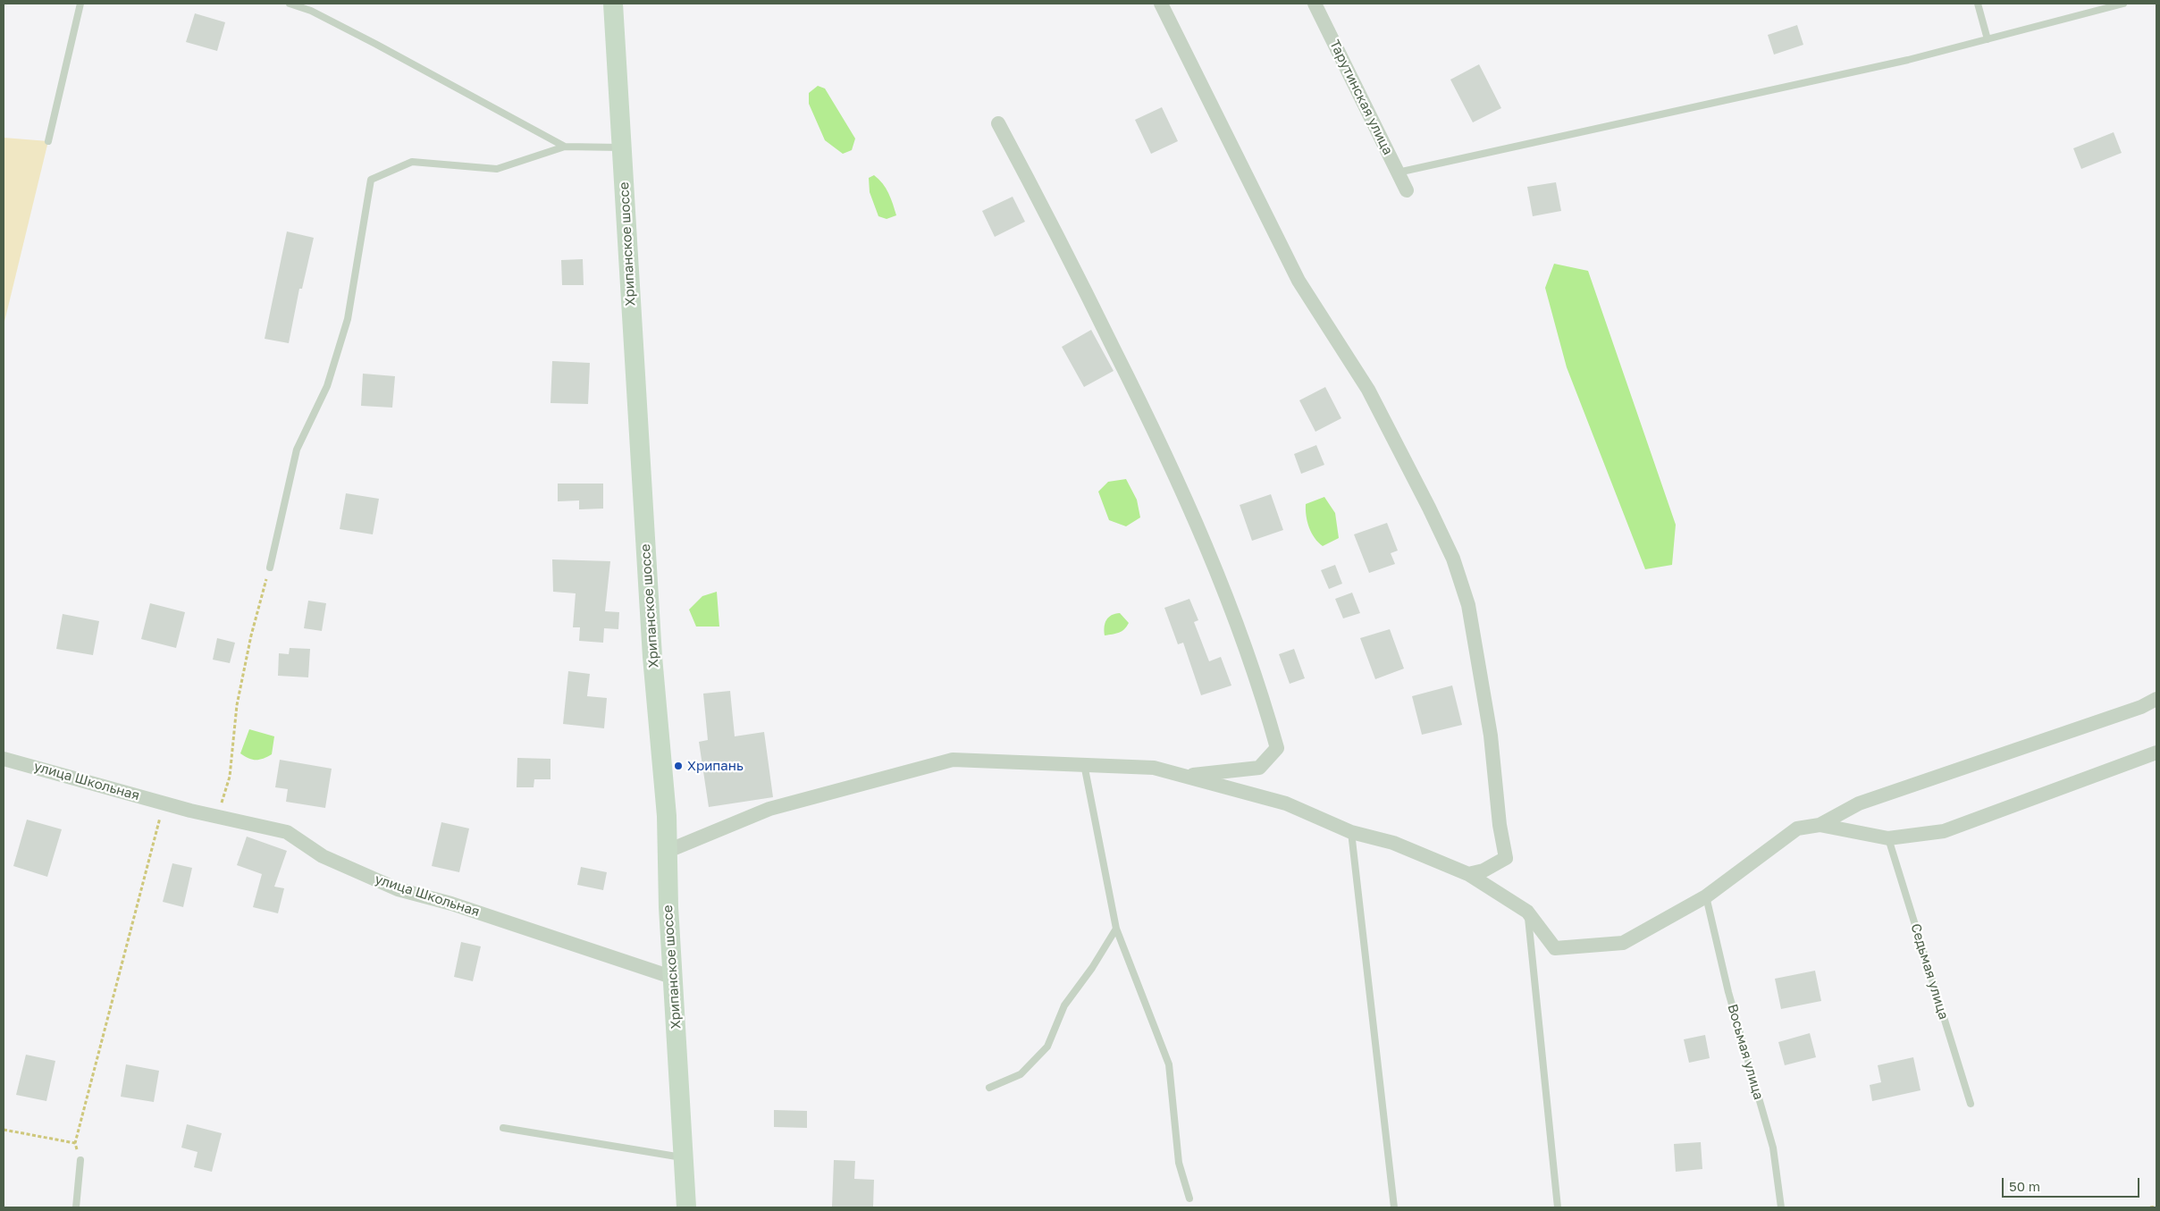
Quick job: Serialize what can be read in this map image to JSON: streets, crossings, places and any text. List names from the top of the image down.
{
  "streets": {
    "main road": ["Хрипанское шоссе"],
    "street": ["Тарутинская улица", "улица Школьная"],
    "lane": ["Седьмая улица", "Восьмая улица"]
  },
  "crossings": [
    ["Хрипанское шоссе", "улица Школьная"]
  ],
  "places": ["Хрипань"],
  "scale_bar": "50 m"
}
